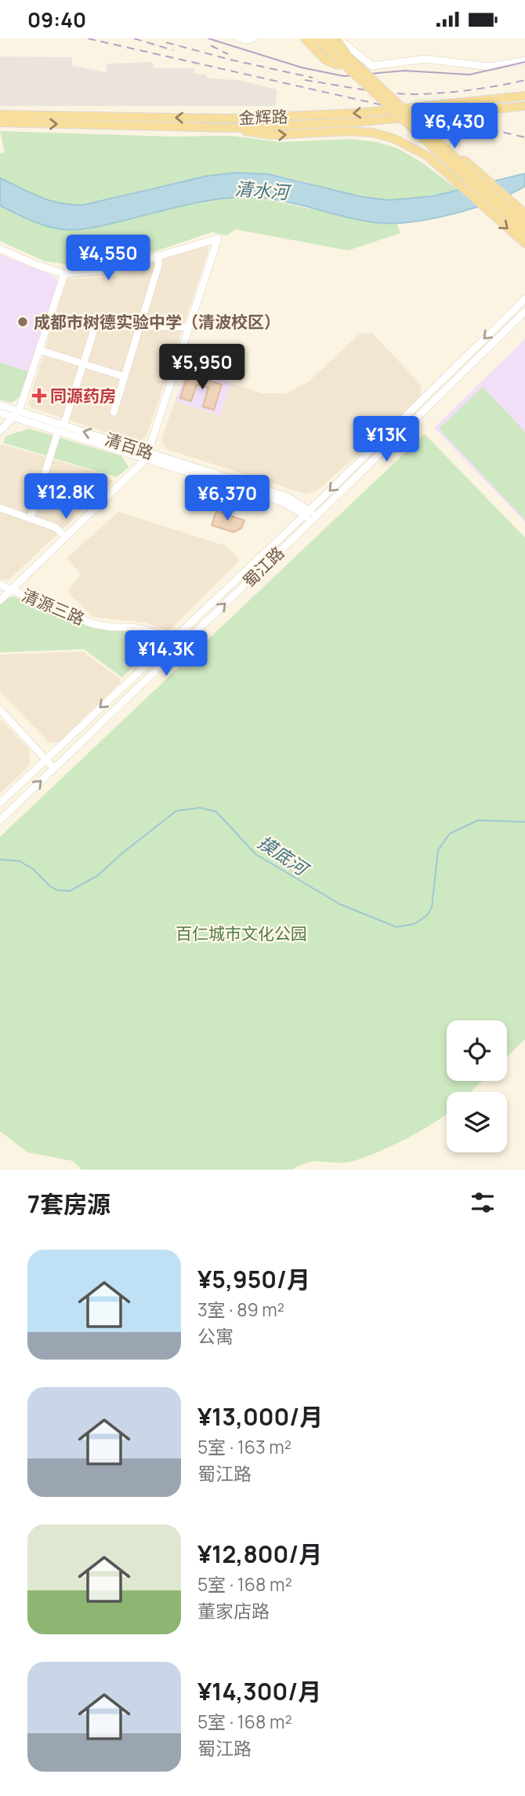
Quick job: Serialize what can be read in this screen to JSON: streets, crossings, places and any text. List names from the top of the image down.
{
  "streets": {
    "main road": ["金辉路"],
    "street": ["清百路", "蜀江路", "清源三路"]
  },
  "crossings": [
    ["清百路", "蜀江路"],
    ["蜀江路", "清源三路"]
  ],
  "water": ["清水河", "摸底河"],
  "parks": ["百仁城市文化公园"],
  "places": {
    "other": ["成都市树德实验中学（清波校区）"],
    "health": ["同源药房"]
  },
  "page": {
    "status": "09:40",
    "price": [
      "¥6,430",
      "¥4,550",
      "¥5,950",
      "¥13K",
      "¥12.8K",
      "¥6,370",
      "¥14.3K"
    ],
    "heading": "7套房源",
    "list": [
      {
        "name": "¥5,950/月",
        "note": "3室 · 89 m² · 公寓"
      },
      {
        "name": "¥13,000/月",
        "note": "5室 · 163 m² · 蜀江路"
      },
      {
        "name": "¥12,800/月",
        "note": "5室 · 168 m² · 董家店路"
      },
      {
        "name": "¥14,300/月",
        "note": "5室 · 168 m² · 蜀江路"
      }
    ]
  }
}
